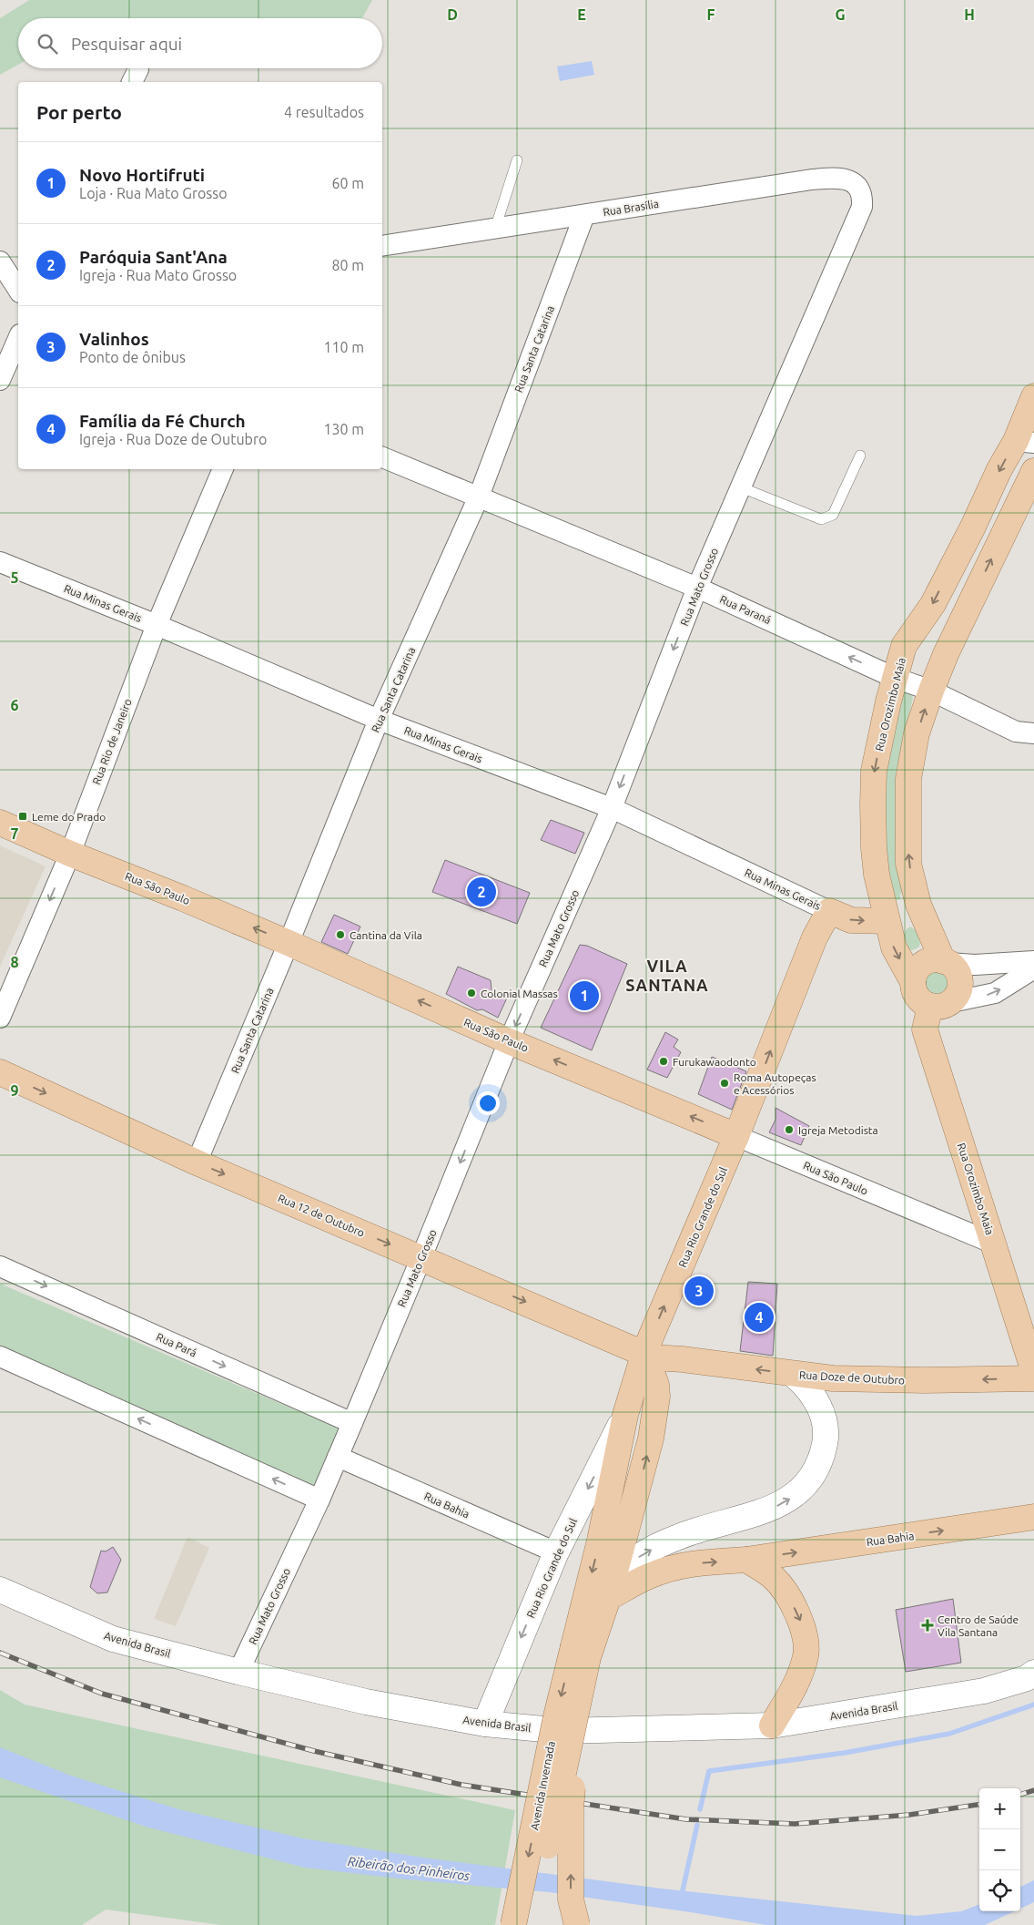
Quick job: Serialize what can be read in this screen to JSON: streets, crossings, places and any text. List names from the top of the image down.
{
  "streets": {
    "main road": [
      "Rua Minas Gerais",
      "Rua Orozimbo Maia",
      "Rua São Paulo",
      "Rua 12 de Outubro",
      "Rua Rio Grande do Sul",
      "Rua Doze de Outubro",
      "Rua Bahia",
      "Avenida Brasil",
      "Avenida Invernada"
    ],
    "street": [
      "Rua Brasília",
      "Rua Santa Catarina",
      "Rua Mato Grosso",
      "Rua Paraná",
      "Rua Rio de Janeiro",
      "Rua Pará"
    ]
  },
  "crossings": [
    ["Rua Brasília", "Rua Santa Catarina"],
    ["Rua Brasília", "Rua Mato Grosso"],
    ["Rua Santa Catarina", "Rua Minas Gerais"],
    ["Rua Santa Catarina", "Rua Paraná"],
    ["Rua Santa Catarina", "Rua São Paulo"],
    ["Rua Santa Catarina", "Rua 12 de Outubro"],
    ["Rua Mato Grosso", "Rua Minas Gerais"],
    ["Rua Mato Grosso", "Rua Paraná"],
    ["Rua Mato Grosso", "Rua São Paulo"],
    ["Rua Mato Grosso", "Rua 12 de Outubro"],
    ["Rua Mato Grosso", "Rua Pará"],
    ["Rua Mato Grosso", "Rua Bahia"],
    ["Rua Mato Grosso", "Avenida Brasil"],
    ["Rua Minas Gerais", "Rua Orozimbo Maia"],
    ["Rua Minas Gerais", "Rua Rio de Janeiro"],
    ["Rua Minas Gerais", "Rua Rio Grande do Sul"],
    ["Rua Paraná", "Rua Orozimbo Maia"],
    ["Rua Orozimbo Maia", "Rua São Paulo"],
    ["Rua Rio de Janeiro", "Rua São Paulo"],
    ["Rua São Paulo", "Rua Rio Grande do Sul"],
    ["Rua 12 de Outubro", "Rua Rio Grande do Sul"],
    ["Rua 12 de Outubro", "Rua Doze de Outubro"],
    ["Rua Rio Grande do Sul", "Rua Doze de Outubro"],
    ["Rua Rio Grande do Sul", "Rua Bahia"],
    ["Rua Rio Grande do Sul", "Avenida Brasil"],
    ["Rua Rio Grande do Sul", "Avenida Invernada"]
  ],
  "one_way": [
    "Rua Mato Grosso",
    "Rua São Paulo",
    "Rua 12 de Outubro",
    "Rua Doze de Outubro",
    "Rua Bahia"
  ],
  "districts": ["VILA SANTANA"],
  "water": ["Ribeirão dos Pinheiros"],
  "places": {
    "transit": ["Leme do Prado"],
    "other": [
      "Cantina da Vila",
      "Colonial Massas",
      "Furukawaodonto",
      "Roma Autopeças e Acessórios",
      "Igreja Metodista"
    ],
    "health": ["Centro de Saúde Vila Santana"]
  },
  "page": {
    "search": "Pesquisar aqui",
    "heading": ["Por perto", "4 resultados"],
    "list": [
      {
        "mark": "1",
        "name": "Novo Hortifruti",
        "note": "Loja · Rua Mato Grosso",
        "value": "60 m"
      },
      {
        "mark": "2",
        "name": "Paróquia Sant'Ana",
        "note": "Igreja · Rua Mato Grosso",
        "value": "80 m"
      },
      {
        "mark": "3",
        "name": "Valinhos",
        "note": "Ponto de ônibus",
        "value": "110 m"
      },
      {
        "mark": "4",
        "name": "Família da Fé Church",
        "note": "Igreja · Rua Doze de Outubro",
        "value": "130 m"
      }
    ],
    "pins": [
      "2",
      "1",
      "3",
      "4"
    ],
    "map_buttons": ["+", "−"]
  },
  "grid": {
    "columns": [
      "D",
      "E",
      "F",
      "G",
      "H"
    ],
    "rows": [
      "5",
      "6",
      "7",
      "8",
      "9"
    ]
  }
}
